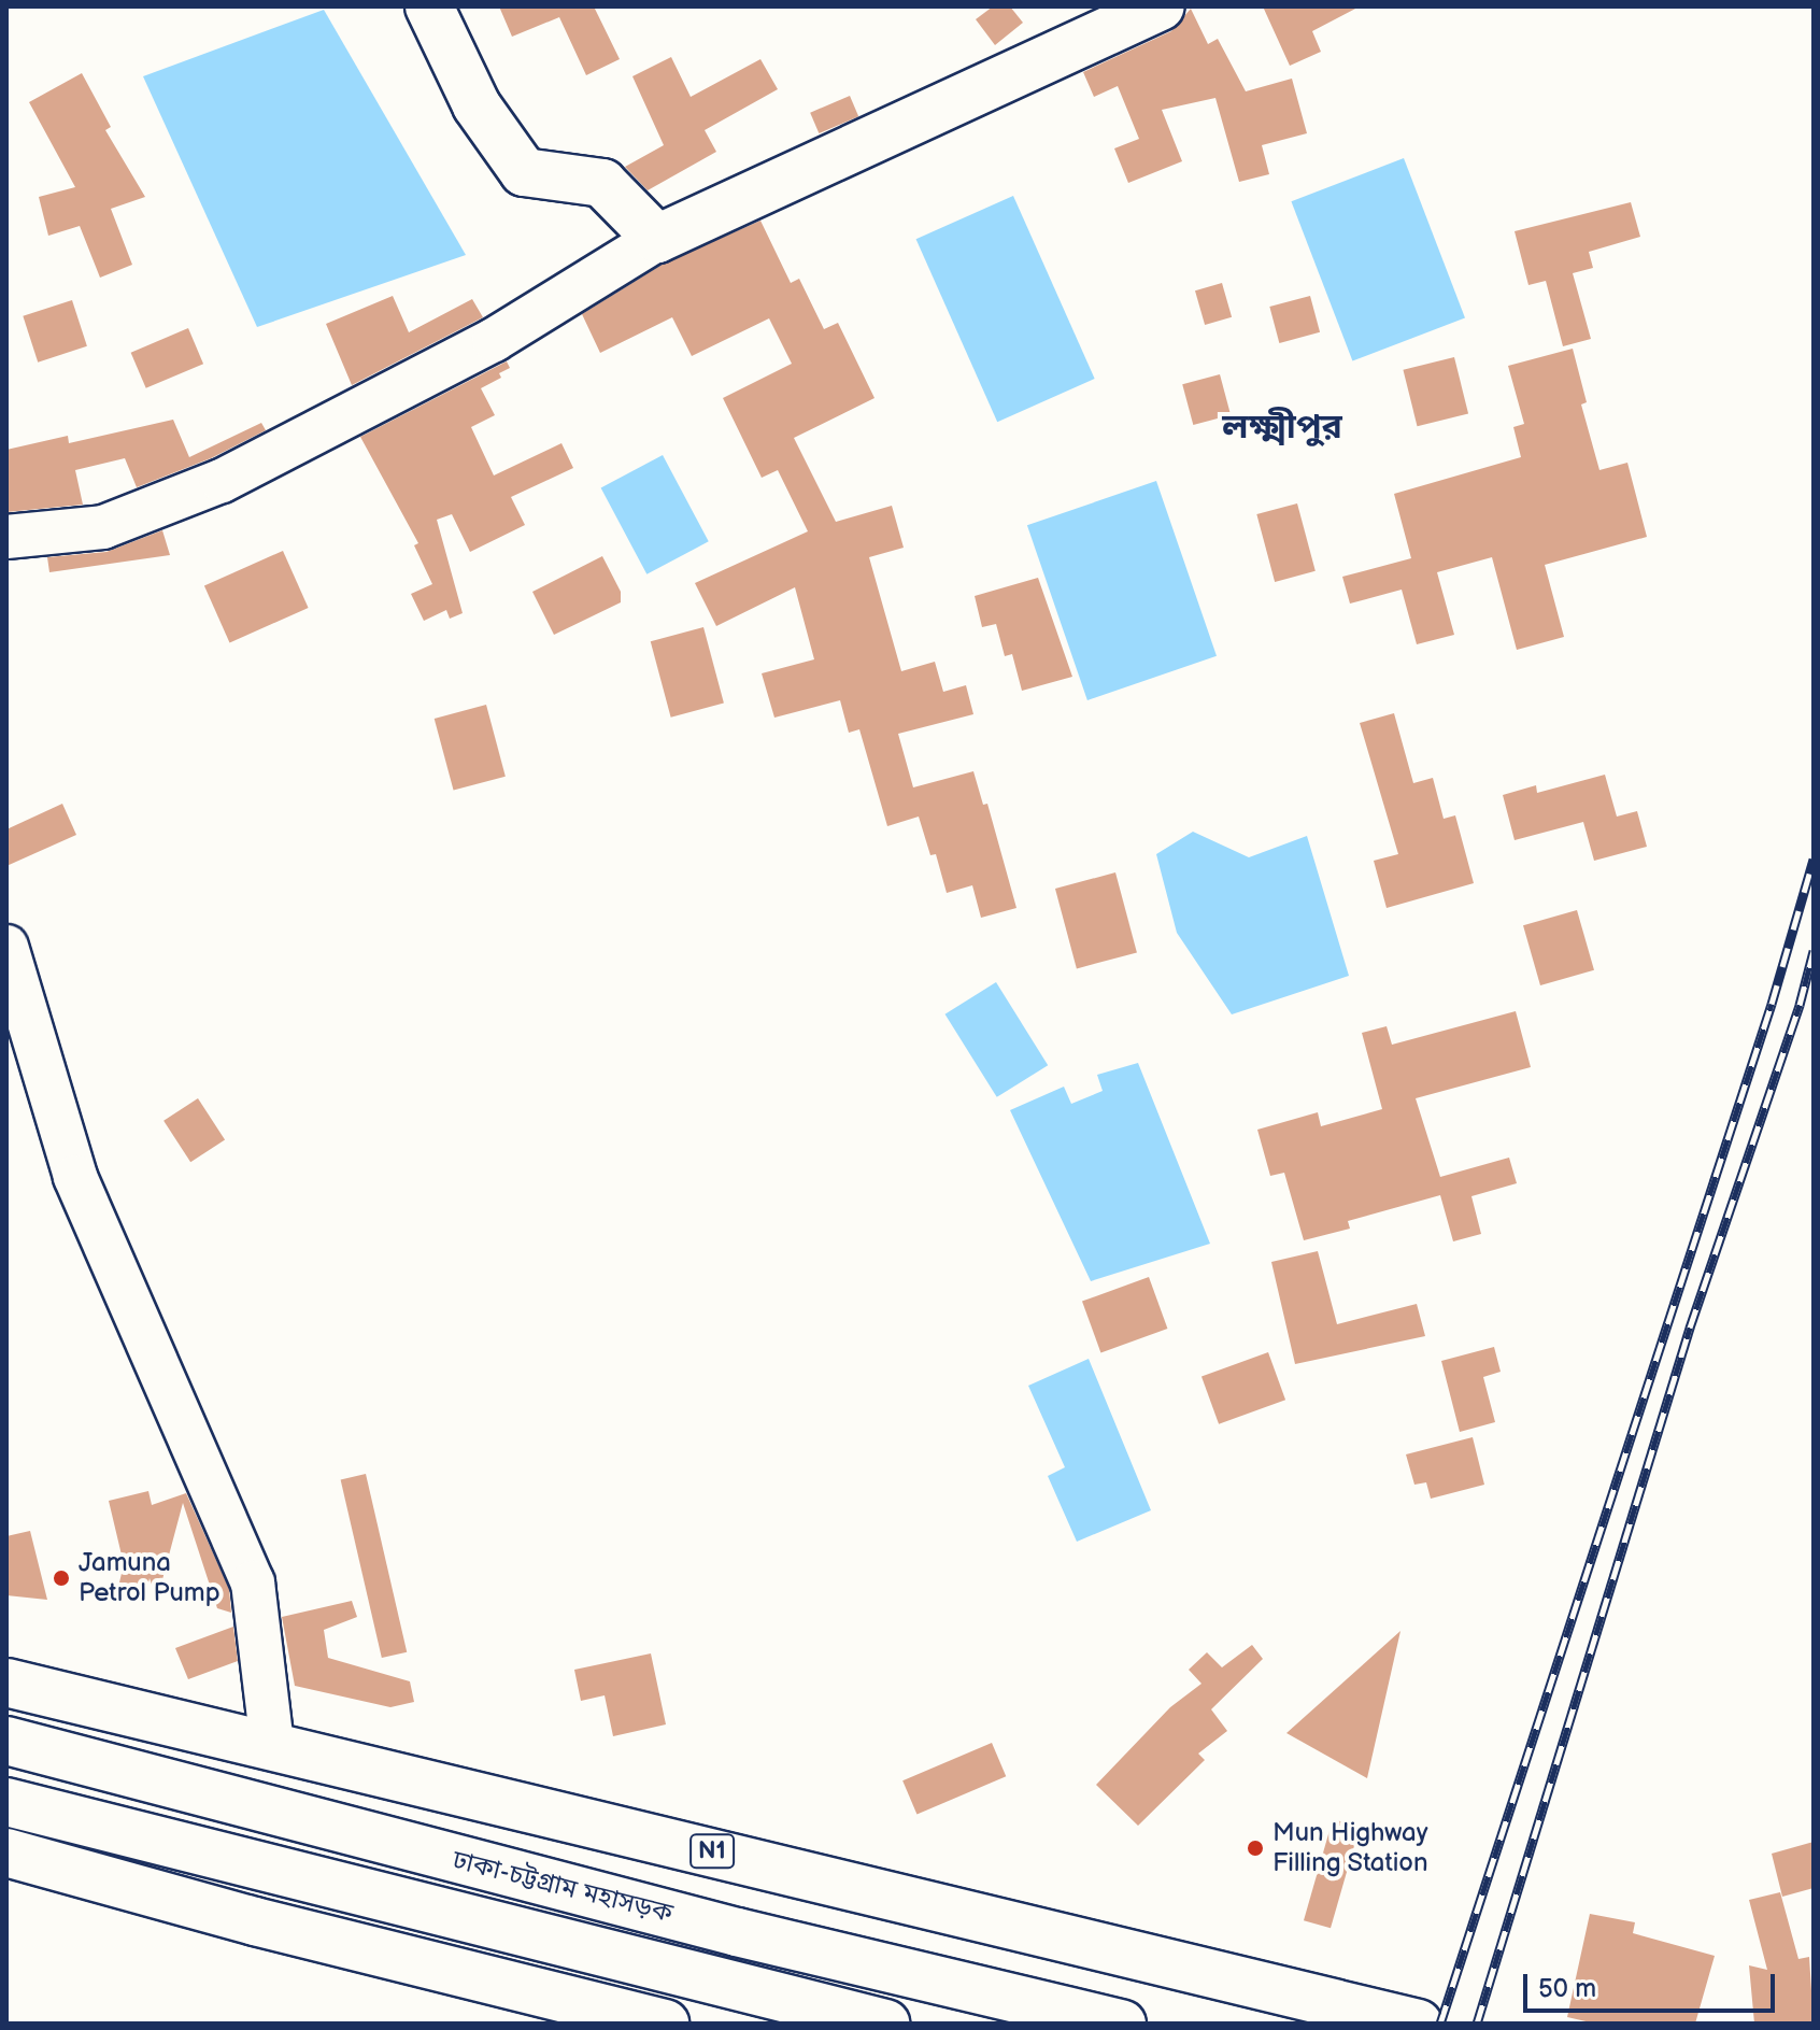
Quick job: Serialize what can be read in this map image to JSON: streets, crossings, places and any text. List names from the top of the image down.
{
  "streets": {
    "main road": ["N1", "ঢাকা-চট্টগ্রাম মহাসড়ক"]
  },
  "districts": ["লক্ষ্মীপুর"],
  "places": ["Jamuna Petrol Pump", "Mun Highway Filling Station"],
  "scale_bar": "50 m"
}
